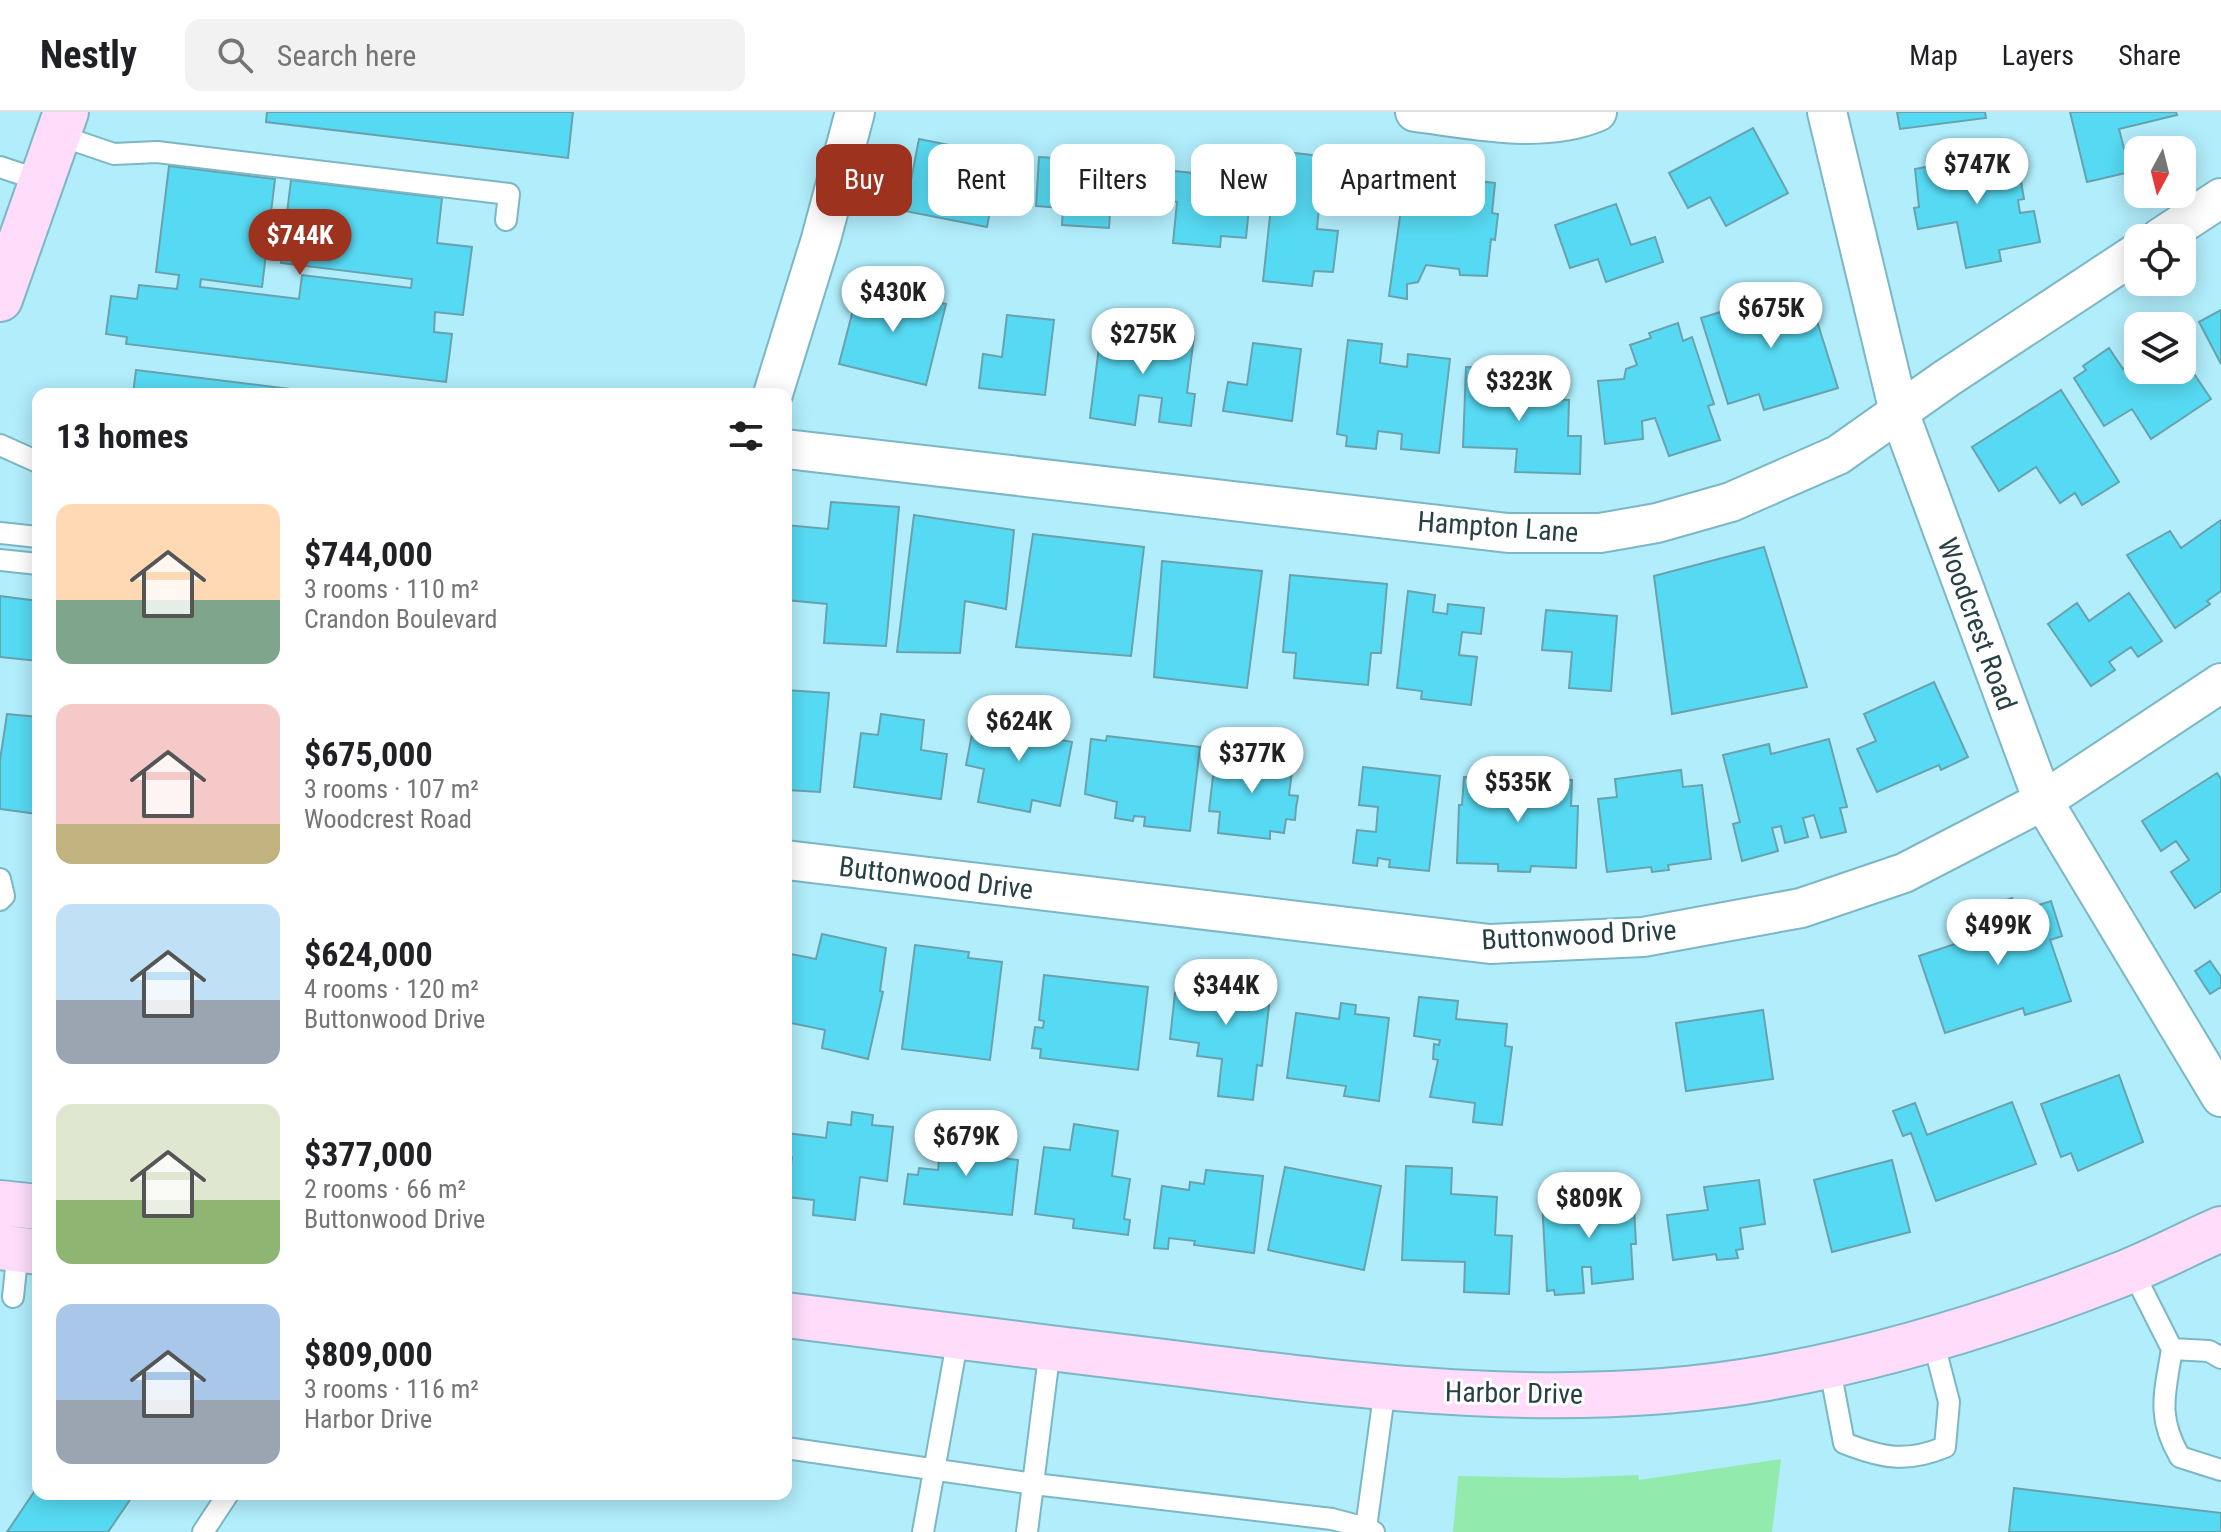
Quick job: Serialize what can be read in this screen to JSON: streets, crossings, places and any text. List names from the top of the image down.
{
  "streets": {
    "street": [
      "Hampton Lane",
      "Woodcrest Road",
      "Buttonwood Drive",
      "Harbor Drive"
    ]
  },
  "crossings": [
    ["Hampton Lane", "Woodcrest Road"],
    ["Woodcrest Road", "Buttonwood Drive"]
  ],
  "north": "bottom",
  "page": {
    "header": "Nestly",
    "search": "Search here",
    "nav": ["Map", "Layers", "Share"],
    "price": [
      "$747K",
      "$744K",
      "$430K",
      "$675K",
      "$275K",
      "$323K",
      "$624K",
      "$377K",
      "$535K",
      "$499K",
      "$344K",
      "$679K",
      "$809K"
    ],
    "chip": [
      "Buy",
      "Rent",
      "Filters",
      "New",
      "Apartment"
    ],
    "heading": "13 homes",
    "list": [
      {
        "name": "$744,000",
        "note": "3 rooms · 110 m² · Crandon Boulevard"
      },
      {
        "name": "$675,000",
        "note": "3 rooms · 107 m² · Woodcrest Road"
      },
      {
        "name": "$624,000",
        "note": "4 rooms · 120 m² · Buttonwood Drive"
      },
      {
        "name": "$377,000",
        "note": "2 rooms · 66 m² · Buttonwood Drive"
      },
      {
        "name": "$809,000",
        "note": "3 rooms · 116 m² · Harbor Drive"
      }
    ]
  }
}
